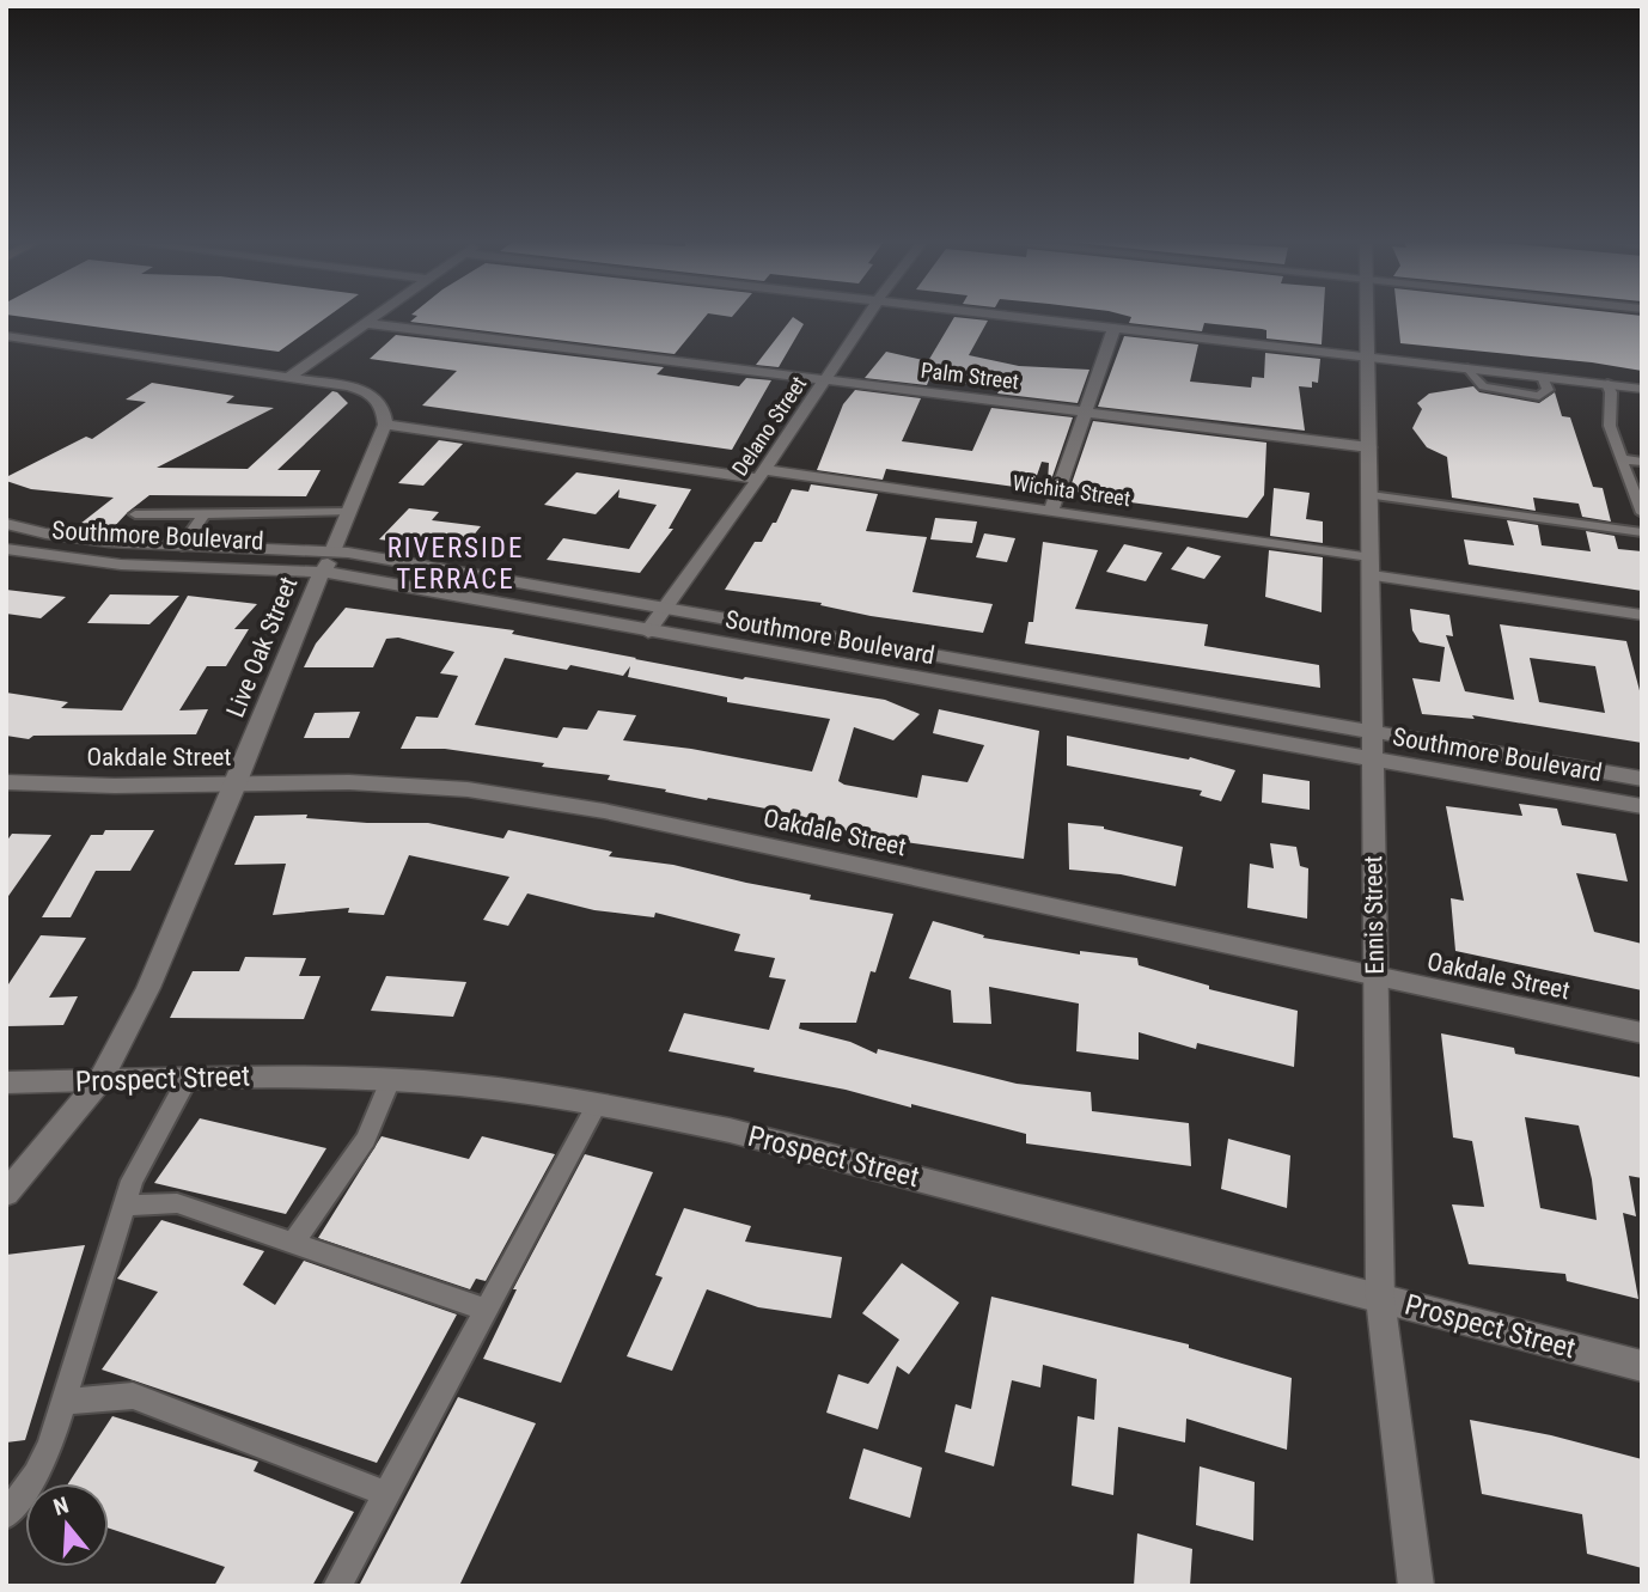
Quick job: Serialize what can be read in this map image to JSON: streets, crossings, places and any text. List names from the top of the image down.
{
  "streets": {
    "street": [
      "Palm Street",
      "Delano Street",
      "Wichita Street",
      "Southmore Boulevard",
      "Live Oak Street",
      "Oakdale Street",
      "Ennis Street",
      "Prospect Street"
    ]
  },
  "crossings": [
    ["Palm Street", "Delano Street"],
    ["Palm Street", "Ennis Street"],
    ["Delano Street", "Wichita Street"],
    ["Delano Street", "Southmore Boulevard"],
    ["Wichita Street", "Live Oak Street"],
    ["Wichita Street", "Ennis Street"],
    ["Southmore Boulevard", "Live Oak Street"],
    ["Southmore Boulevard", "Ennis Street"],
    ["Live Oak Street", "Oakdale Street"],
    ["Live Oak Street", "Prospect Street"],
    ["Oakdale Street", "Ennis Street"],
    ["Ennis Street", "Prospect Street"]
  ],
  "districts": ["RIVERSIDE TERRACE"],
  "north": "top"
}
